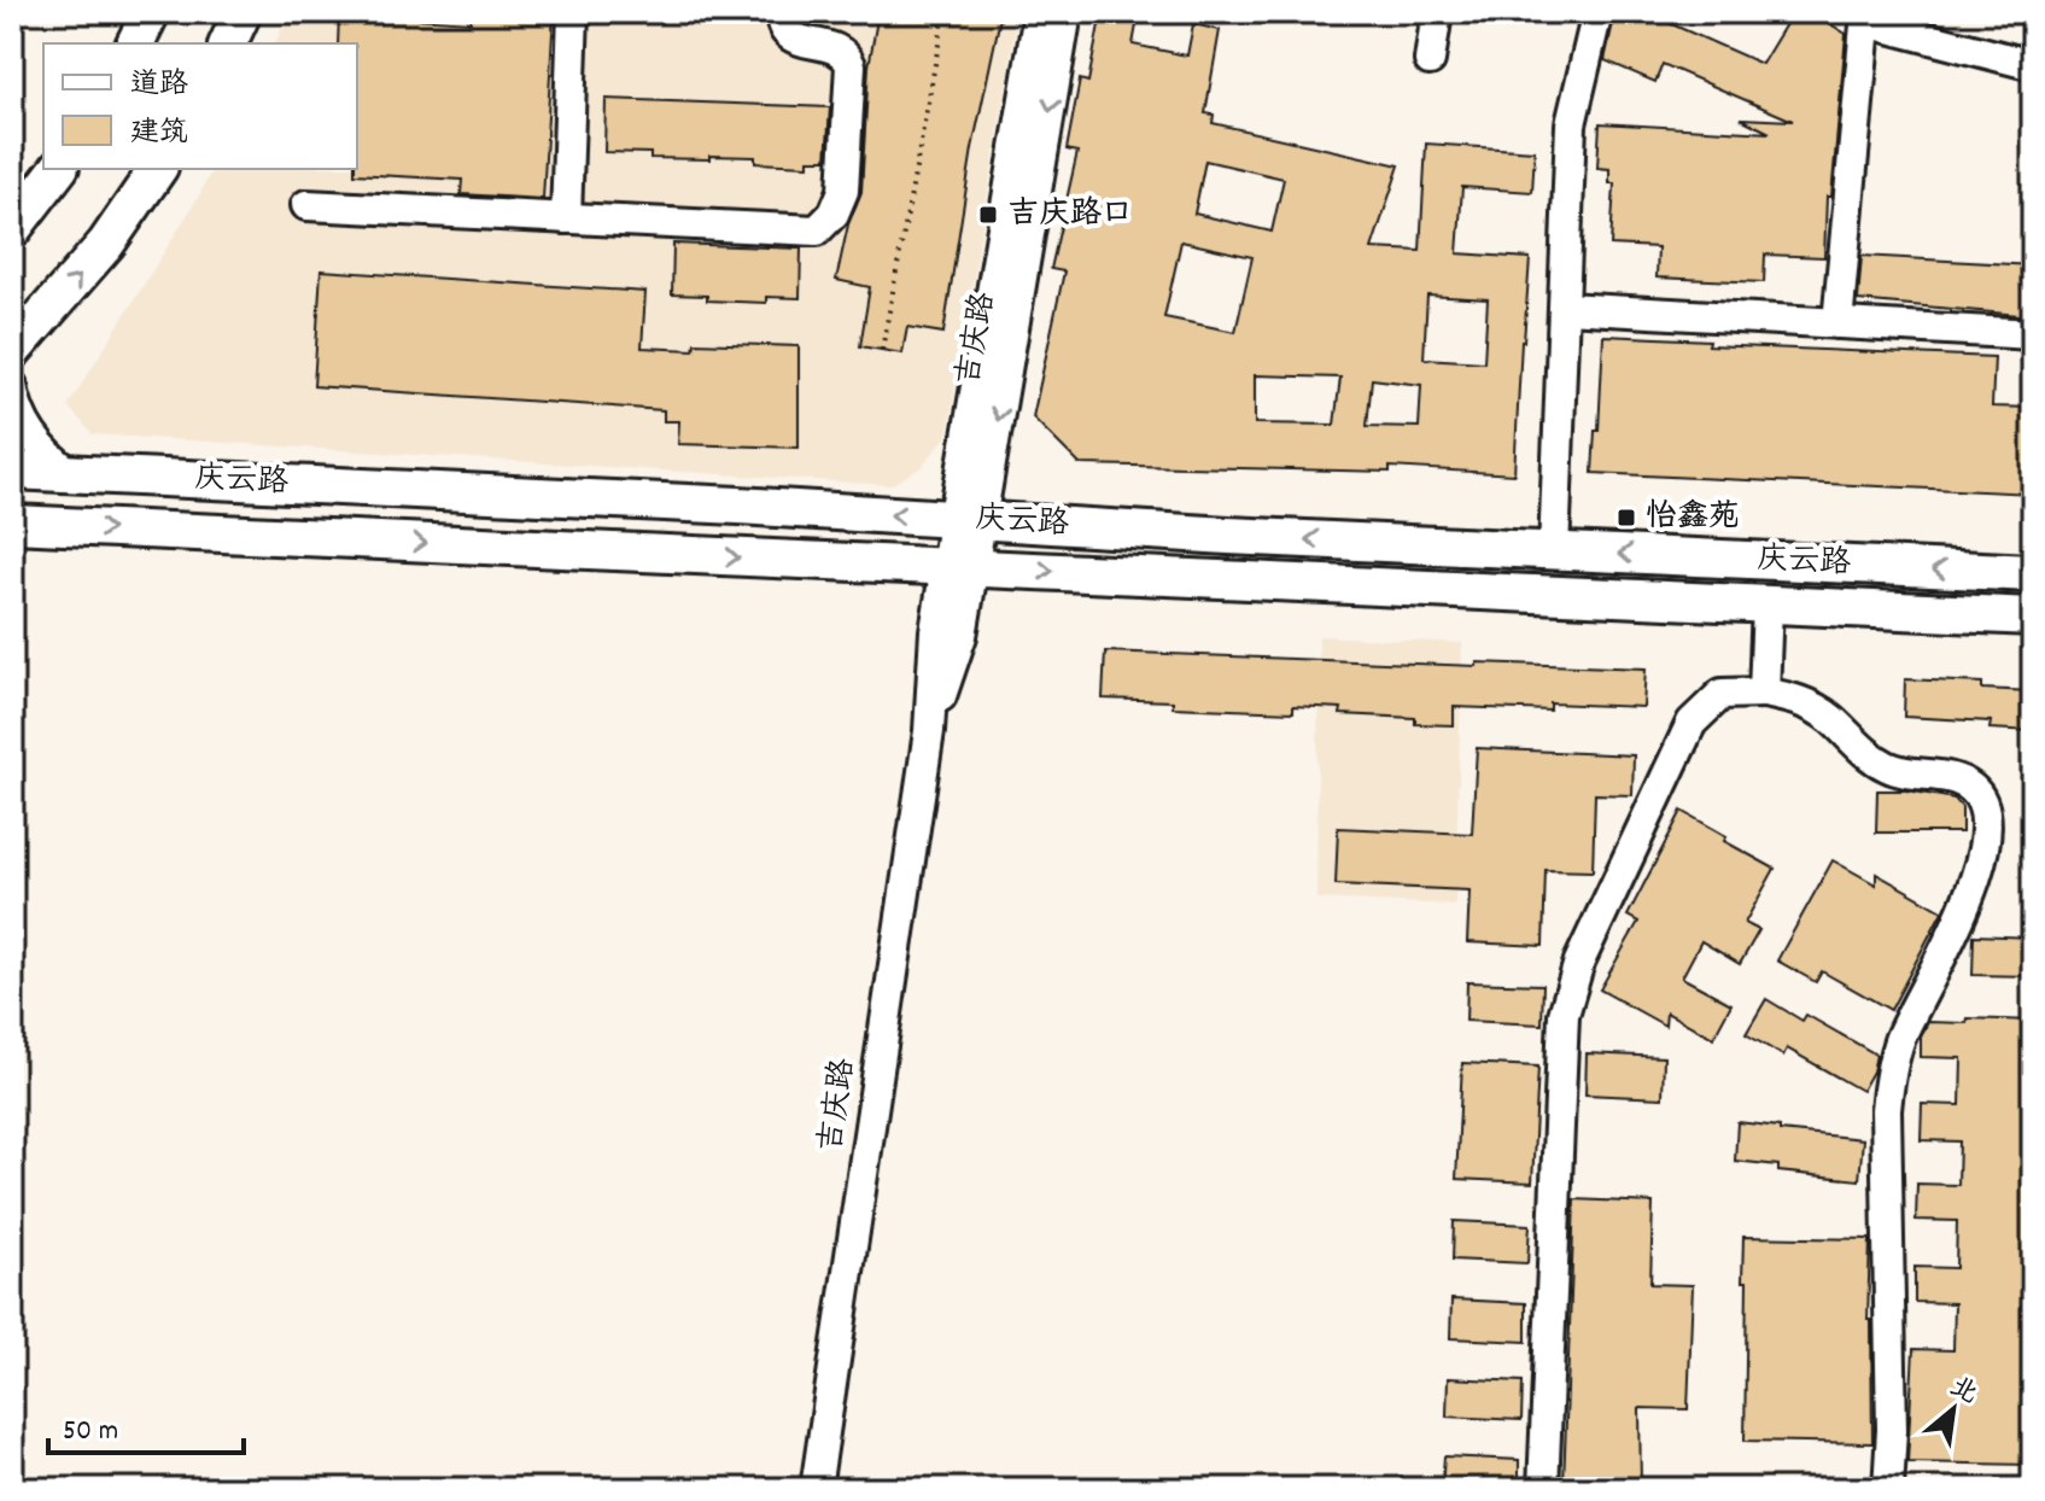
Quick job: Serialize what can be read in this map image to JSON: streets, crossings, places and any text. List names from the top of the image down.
{
  "streets": {
    "main road": ["庆云路"],
    "street": ["吉庆路"]
  },
  "crossings": [
    ["吉庆路", "庆云路"]
  ],
  "places": {
    "transit": ["吉庆路口", "怡鑫苑"]
  },
  "legend": ["道路", "建筑"],
  "scale_bar": "50 m",
  "north": "top right"
}
